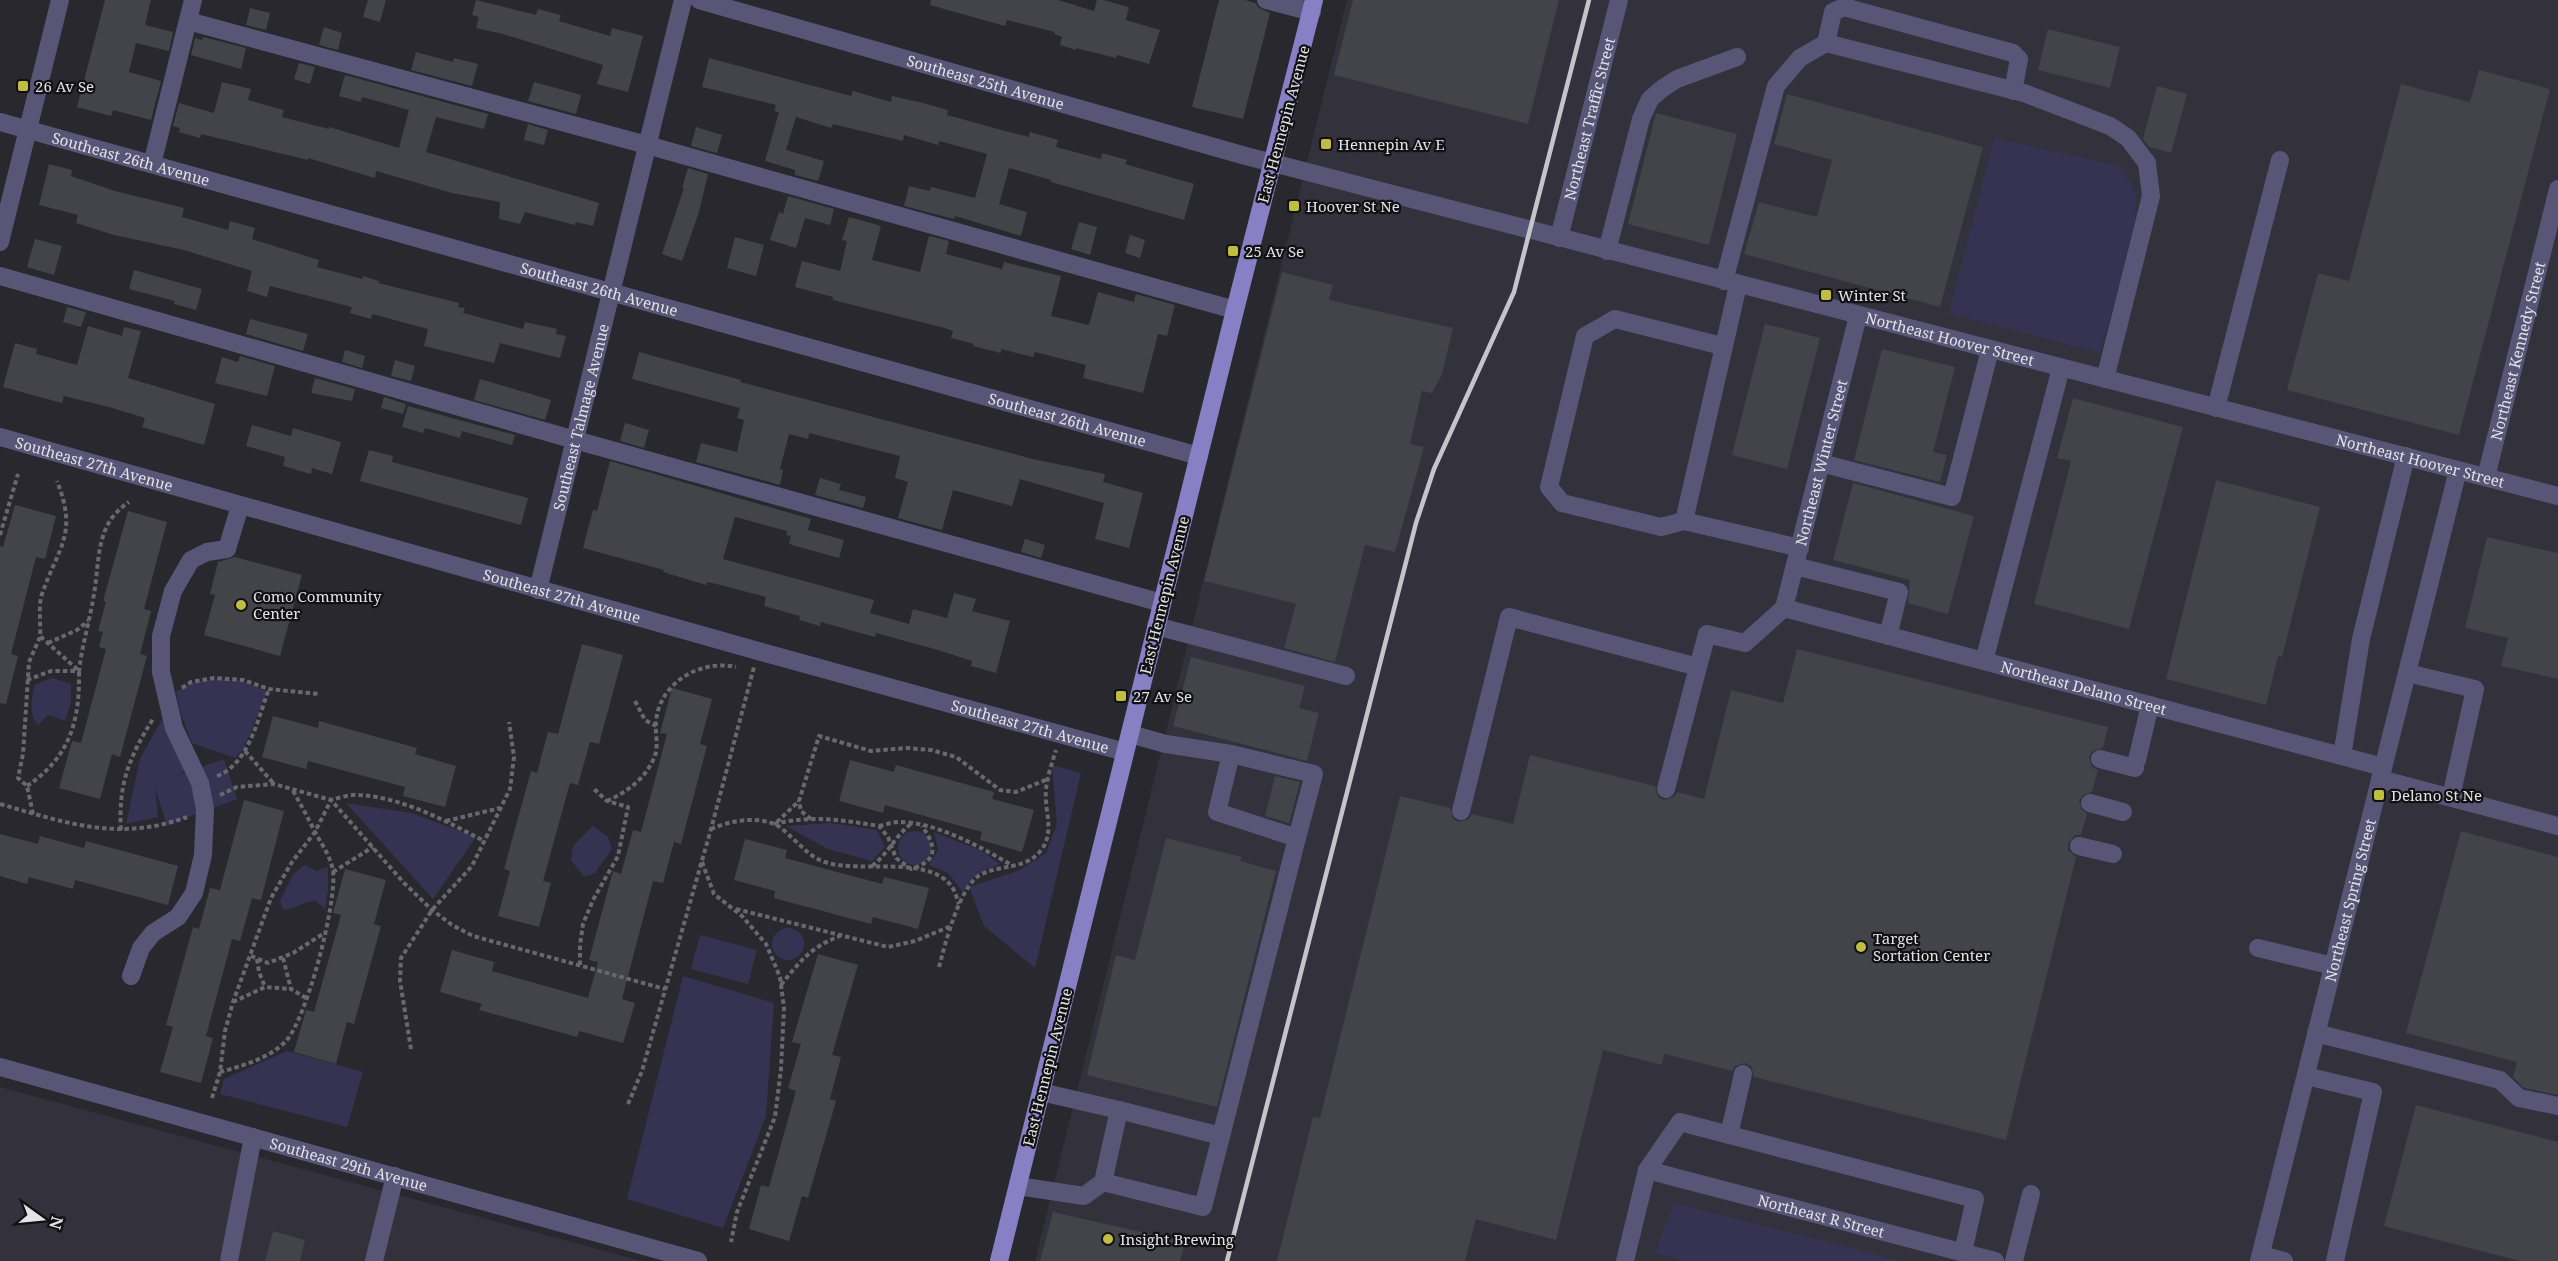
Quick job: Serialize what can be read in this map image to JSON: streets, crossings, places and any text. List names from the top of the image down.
{
  "streets": {
    "main road": ["East Hennepin Avenue"],
    "street": [
      "Southeast 25th Avenue",
      "Northeast Traffic Street",
      "Southeast 26th Avenue",
      "Northeast Hoover Street",
      "Northeast Kennedy Street",
      "Southeast Talmage Avenue",
      "Northeast Winter Street",
      "Southeast 27th Avenue",
      "Northeast Delano Street",
      "Northeast Spring Street",
      "Southeast 29th Avenue",
      "Northeast R Street"
    ]
  },
  "crossings": [
    ["Southeast 25th Avenue", "East Hennepin Avenue"],
    ["Southeast 25th Avenue", "Northeast Hoover Street"],
    ["Northeast Traffic Street", "Northeast Hoover Street"],
    ["East Hennepin Avenue", "Southeast 26th Avenue"],
    ["East Hennepin Avenue", "Northeast Hoover Street"],
    ["East Hennepin Avenue", "Southeast 27th Avenue"],
    ["Southeast 26th Avenue", "Southeast Talmage Avenue"],
    ["Northeast Hoover Street", "Northeast Kennedy Street"],
    ["Northeast Hoover Street", "Northeast Winter Street"],
    ["Northeast Hoover Street", "Northeast Spring Street"],
    ["Southeast Talmage Avenue", "Southeast 27th Avenue"],
    ["Northeast Winter Street", "Northeast Delano Street"],
    ["Northeast Delano Street", "Northeast Spring Street"]
  ],
  "places": {
    "transit": [
      "26 Av Se",
      "Hennepin Av E",
      "Hoover St Ne",
      "25 Av Se",
      "Winter St",
      "27 Av Se",
      "Delano St Ne"
    ],
    "other": ["Como Community Center", "Target Sortation Center", "Insight Brewing"]
  },
  "north": "right"
}
